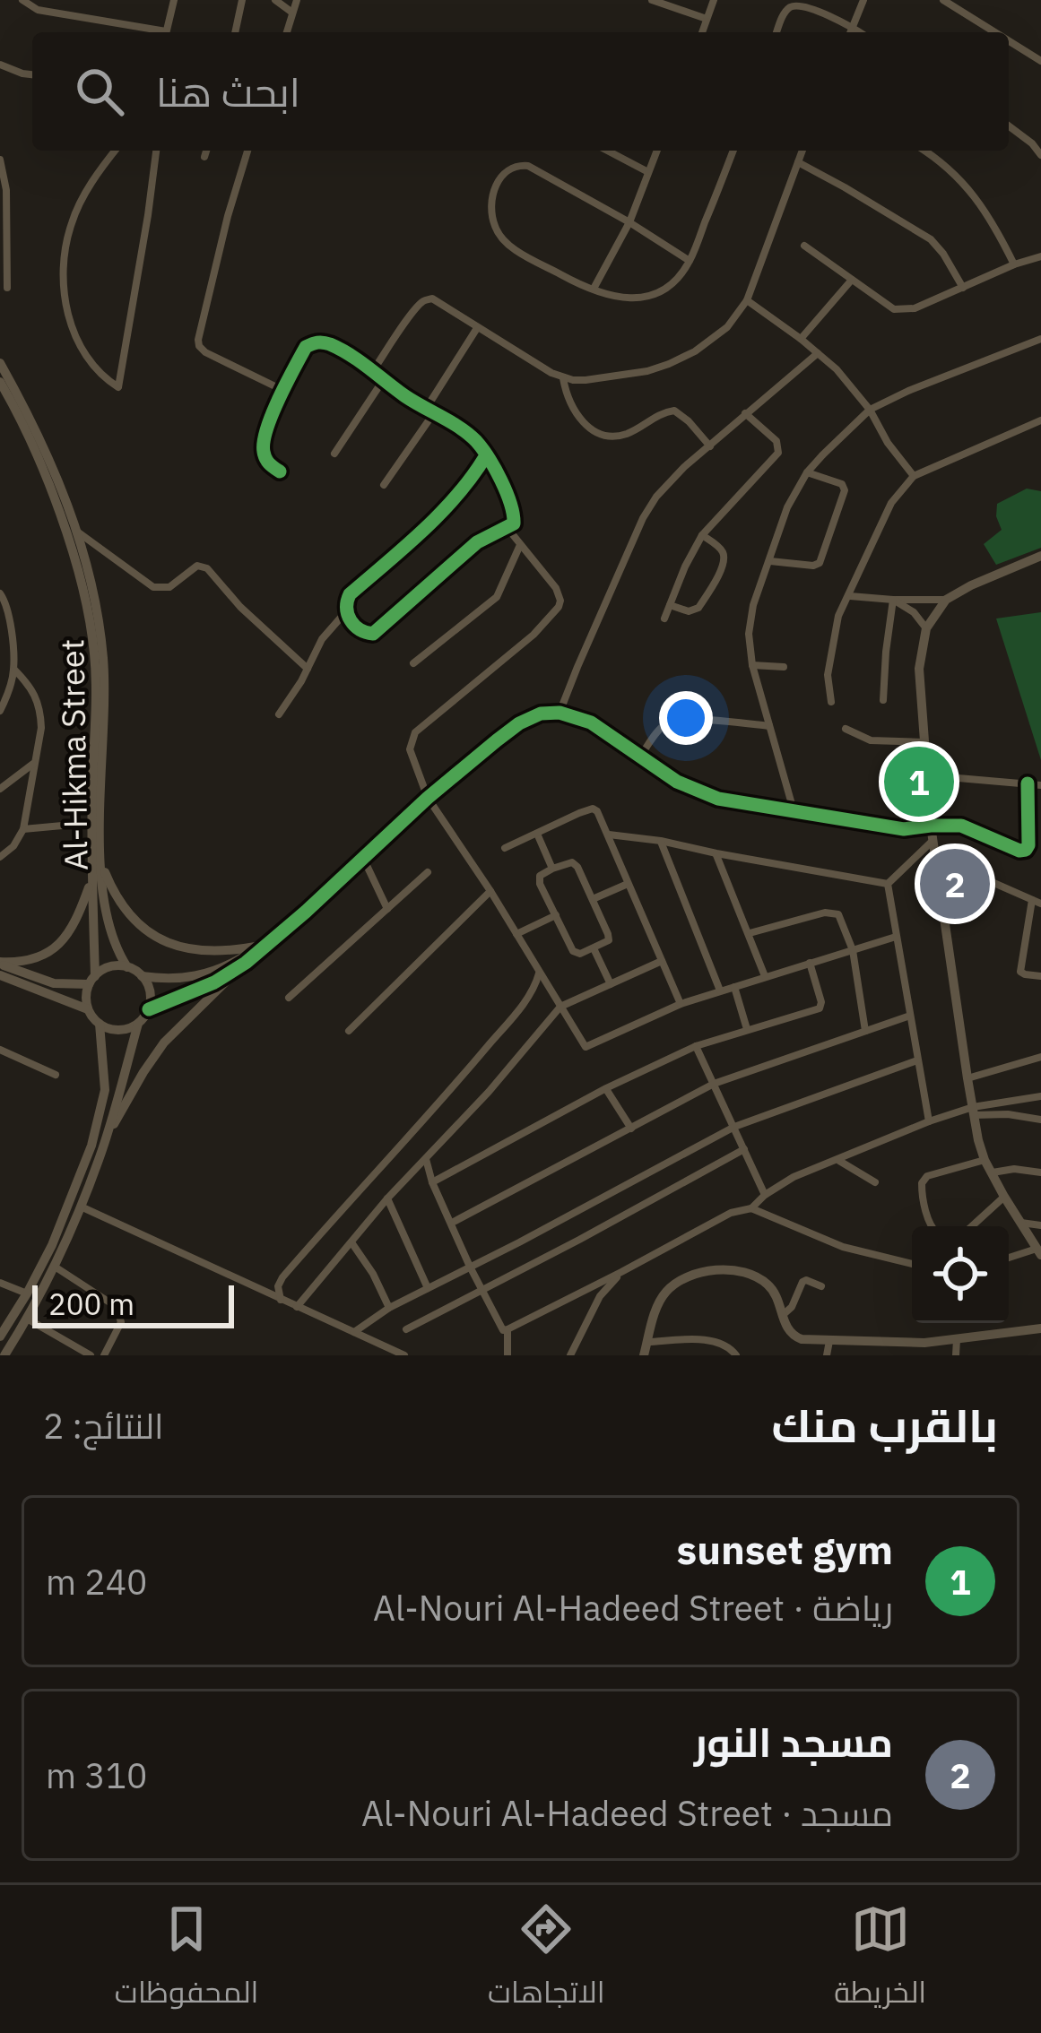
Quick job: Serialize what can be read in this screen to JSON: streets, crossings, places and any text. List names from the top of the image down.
{
  "streets": {
    "street": ["Al-Hikma Street"]
  },
  "scale_bar": "200 m",
  "page": {
    "search": "ابحث هنا",
    "pins": ["1", "2"],
    "scale": "200 m",
    "heading": ["بالقرب منك", "النتائج: 2"],
    "list": [
      {
        "mark": "1",
        "name": "sunset gym",
        "note": "رياضة · Al-Nouri Al-Hadeed Street",
        "value": "240 m"
      },
      {
        "mark": "2",
        "name": "مسجد النور",
        "note": "مسجد · Al-Nouri Al-Hadeed Street",
        "value": "310 m"
      }
    ],
    "nav": ["الخريطة", "الاتجاهات", "المحفوظات"]
  }
}
